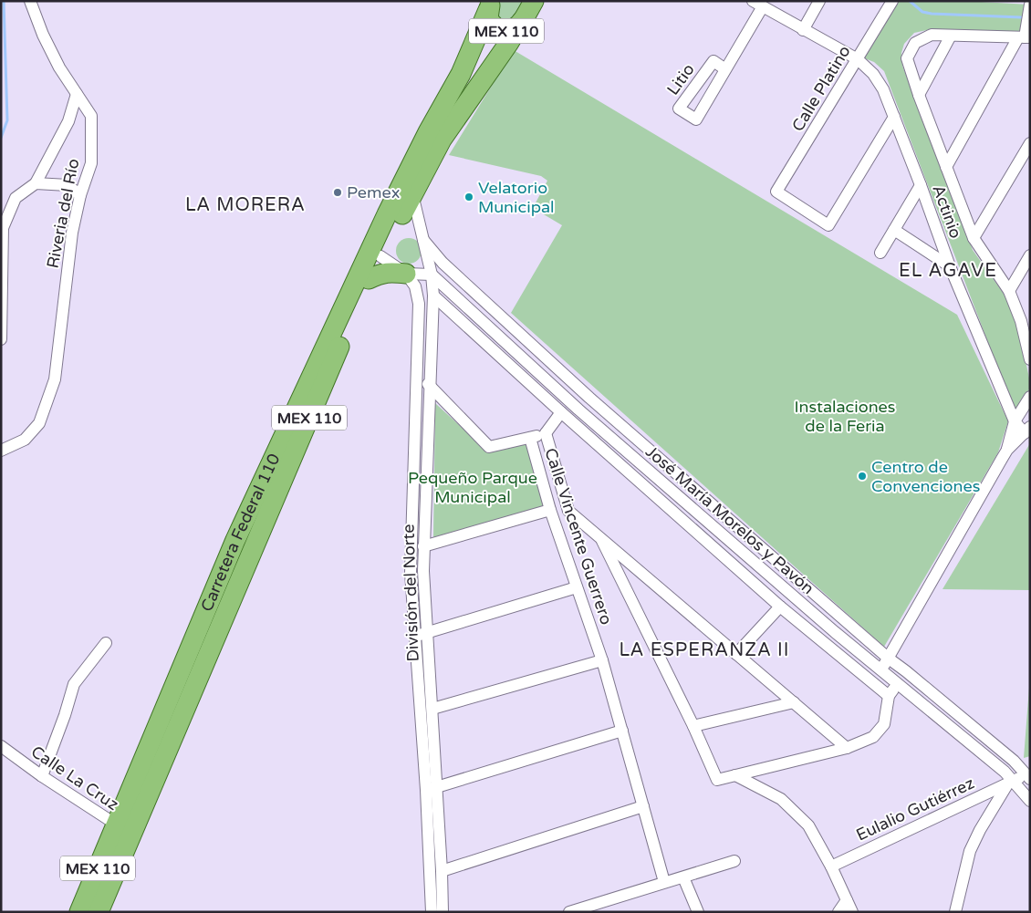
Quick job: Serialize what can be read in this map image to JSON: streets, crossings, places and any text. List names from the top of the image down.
{
  "streets": {
    "main road": ["MEX 110", "Carretera Federal 110"],
    "street": [
      "Litio",
      "Calle Platino",
      "Actinio",
      "Riveria del Río",
      "José María Morelos y Pavón",
      "Calle Vincente Guerrero",
      "División del Norte",
      "Calle La Cruz",
      "Eulalio Gutiérrez"
    ]
  },
  "crossings": [
    ["MEX 110", "Carretera Federal 110"],
    ["Litio", "Actinio"],
    ["Calle Platino", "Actinio"],
    ["José María Morelos y Pavón", "División del Norte"],
    ["José María Morelos y Pavón", "Eulalio Gutiérrez"],
    ["Carretera Federal 110", "División del Norte"],
    ["Carretera Federal 110", "Calle La Cruz"]
  ],
  "districts": ["LA MORERA", "EL AGAVE", "LA ESPERANZA II"],
  "parks": ["Instalaciones de la Feria", "Pequeño Parque Municipal"],
  "places": ["Pemex", "Velatorio Municipal", "Centro de Convenciones"]
}
